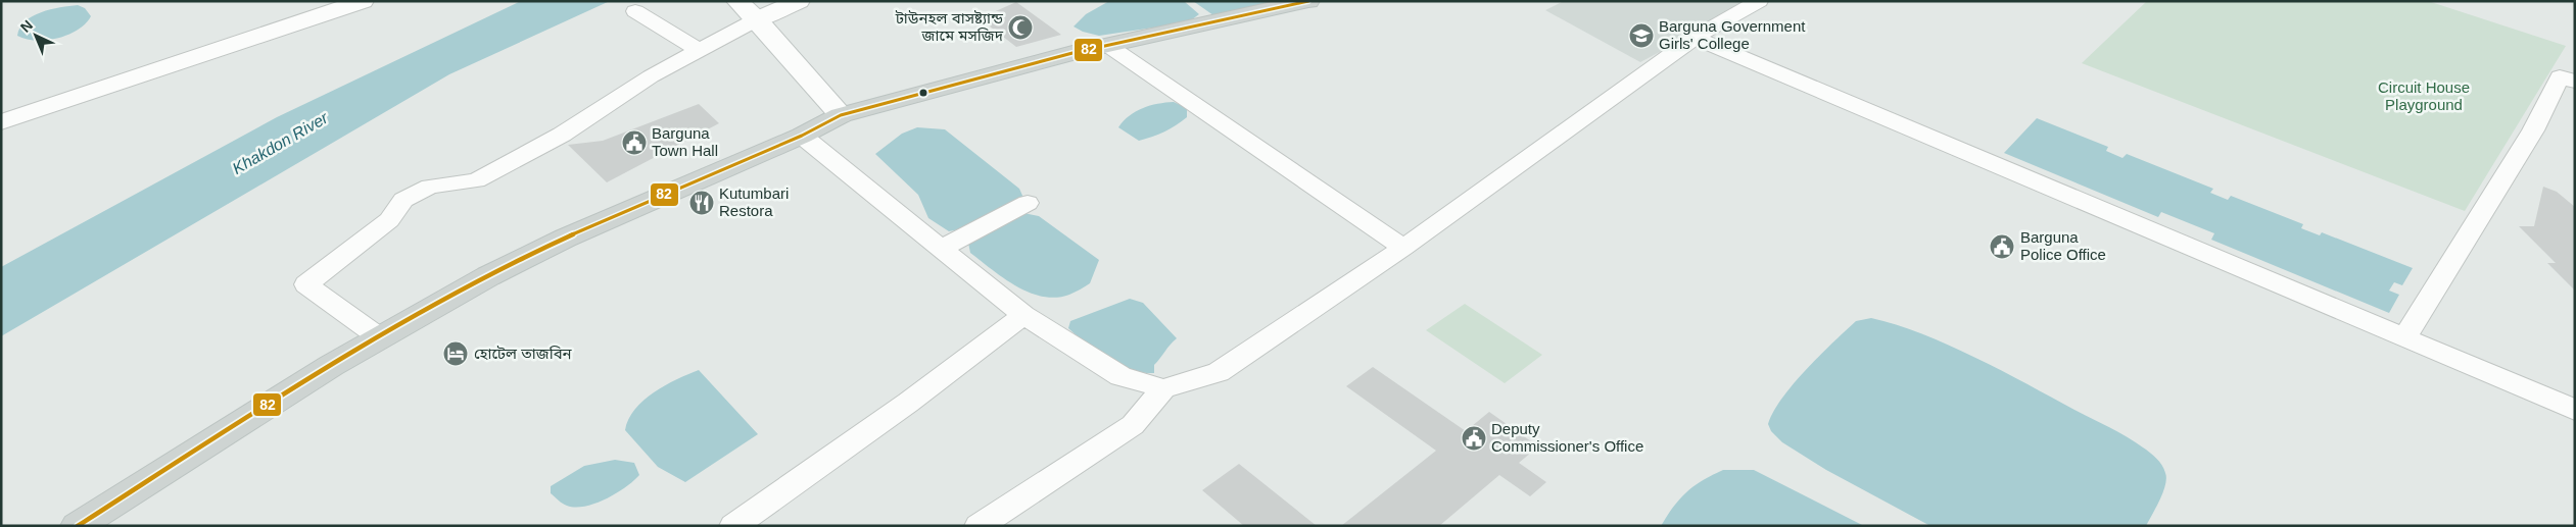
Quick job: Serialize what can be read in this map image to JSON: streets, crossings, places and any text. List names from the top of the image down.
{
  "water": ["Khakdon River"],
  "parks": ["Circuit House Playground"],
  "places": {
    "mosque": ["টাউনহল বাসষ্ট্যান্ড জামে মসজিদ"],
    "school or university": ["Barguna Government Girls' College"],
    "public building": ["Barguna Town Hall", "Barguna Police Office", "Deputy Commissioner's Office"],
    "restaurant": ["Kutumbari Restora"],
    "hotel": ["হোটেল তাজবিন"]
  },
  "lines": ["transit line 82"],
  "north": "top left"
}
